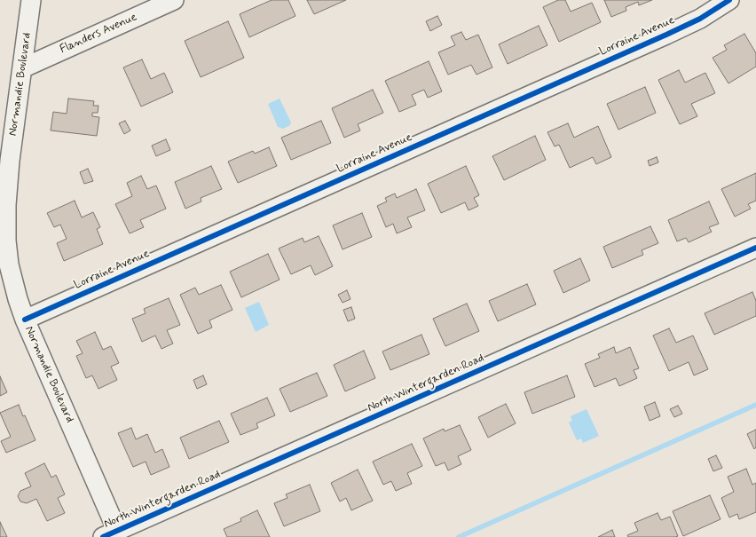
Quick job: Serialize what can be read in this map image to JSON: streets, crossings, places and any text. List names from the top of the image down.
{
  "streets": {
    "street": [
      "Flanders Avenue",
      "Lorraine Avenue",
      "Normandie Boulevard",
      "North Wintergarden Road"
    ]
  },
  "crossings": [
    ["Flanders Avenue", "Normandie Boulevard"],
    ["Lorraine Avenue", "Normandie Boulevard"],
    ["Normandie Boulevard", "North Wintergarden Road"]
  ]
}
